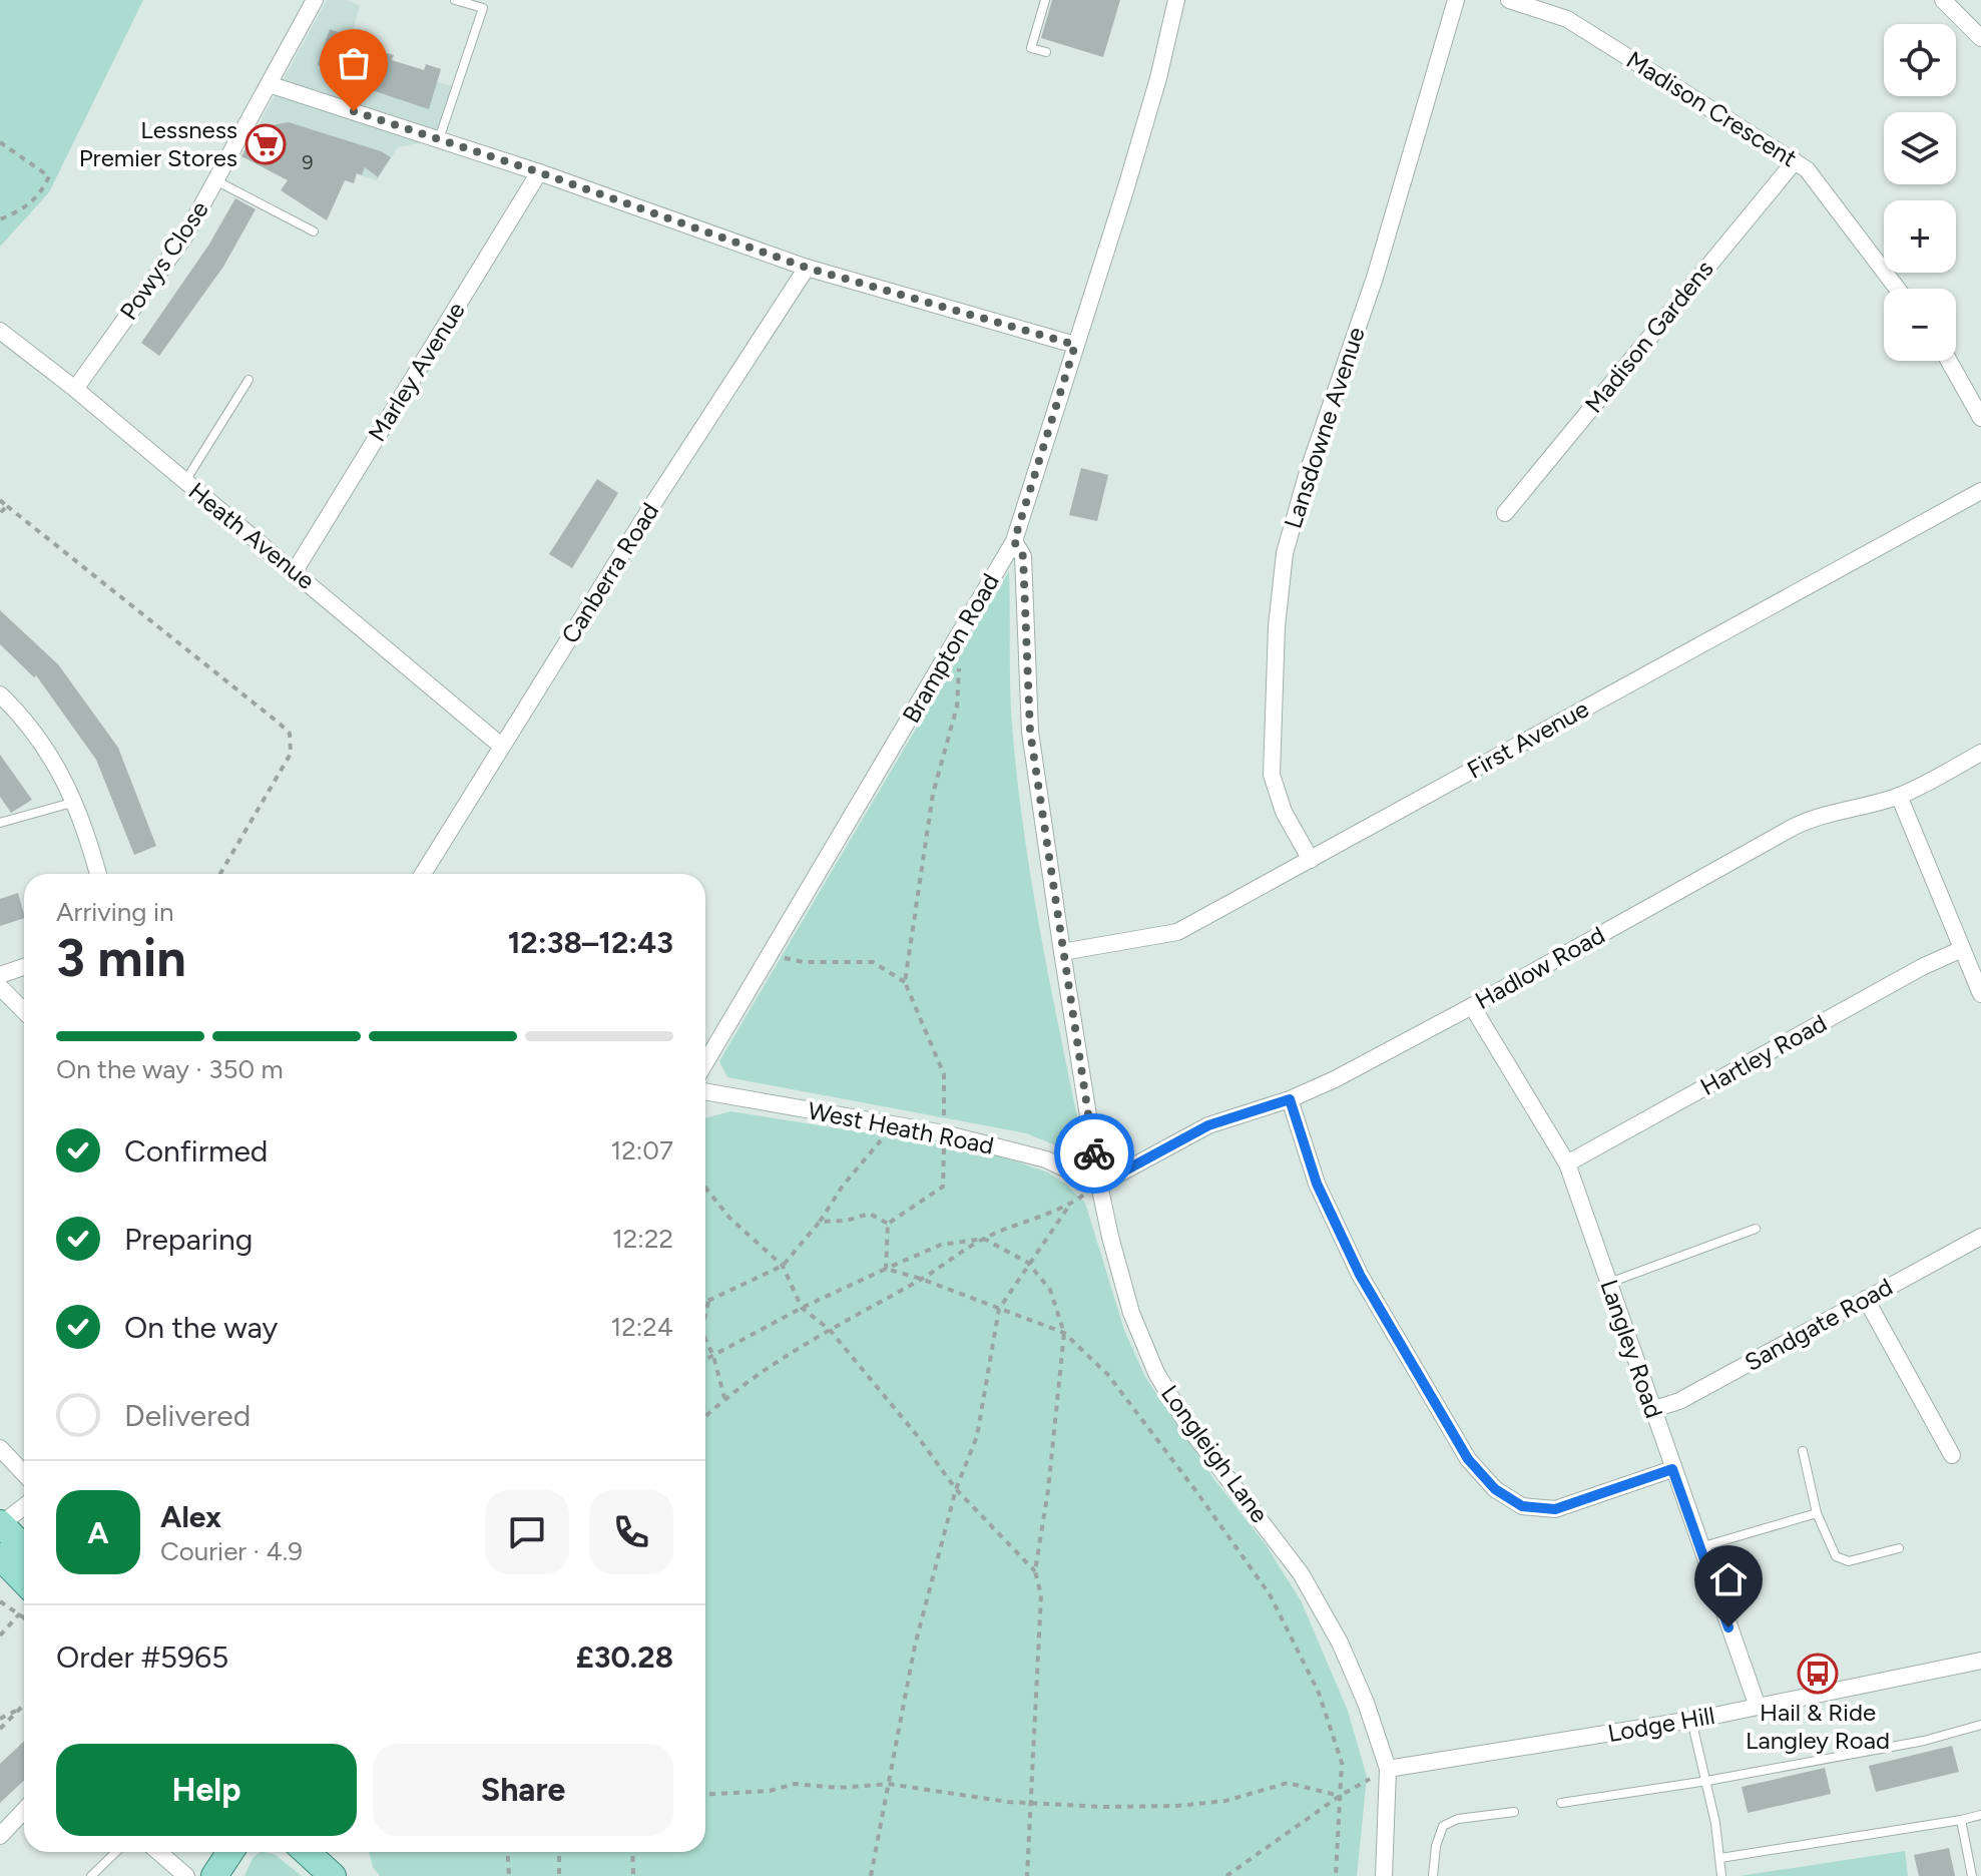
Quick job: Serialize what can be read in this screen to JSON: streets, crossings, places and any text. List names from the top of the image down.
{
  "streets": {
    "street": [
      "Madison Crescent",
      "Powys Close",
      "Madison Gardens",
      "Marley Avenue",
      "Lansdowne Avenue",
      "Heath Avenue",
      "Canberra Road",
      "Brampton Road",
      "First Avenue",
      "Hadlow Road",
      "Hartley Road",
      "West Heath Road",
      "Sandgate Road",
      "Langley Road",
      "Longleigh Lane",
      "Lodge Hill"
    ]
  },
  "crossings": [
    ["Madison Crescent", "Madison Gardens"],
    ["Powys Close", "Heath Avenue"],
    ["Marley Avenue", "Heath Avenue"],
    ["Lansdowne Avenue", "First Avenue"],
    ["Heath Avenue", "Canberra Road"],
    ["Brampton Road", "Longleigh Lane"],
    ["First Avenue", "Longleigh Lane"],
    ["Hadlow Road", "West Heath Road"],
    ["Hadlow Road", "Langley Road"],
    ["Hadlow Road", "Longleigh Lane"],
    ["Hartley Road", "Langley Road"],
    ["West Heath Road", "Longleigh Lane"],
    ["Sandgate Road", "Langley Road"],
    ["Langley Road", "Lodge Hill"],
    ["Longleigh Lane", "Lodge Hill"]
  ],
  "places": {
    "supermarket": ["Lessness Premier Stores"],
    "bus stop": ["Hail & Ride Langley Road"]
  },
  "house_numbers": ["9"],
  "page": {
    "map_buttons": ["+", "−"],
    "heading": ["3 min", "Arriving in", "12:38–12:43"],
    "panel": [
      "Alex",
      "Courier · 4.9",
      "Order #5965",
      "£30.28"
    ],
    "bar": "On the way · 350 m",
    "list": [
      ["Confirmed", "12:07"],
      ["Preparing", "12:22"],
      ["On the way", "12:24"],
      "Delivered"
    ],
    "round": "A",
    "buttons": ["Help", "Share"]
  }
}
